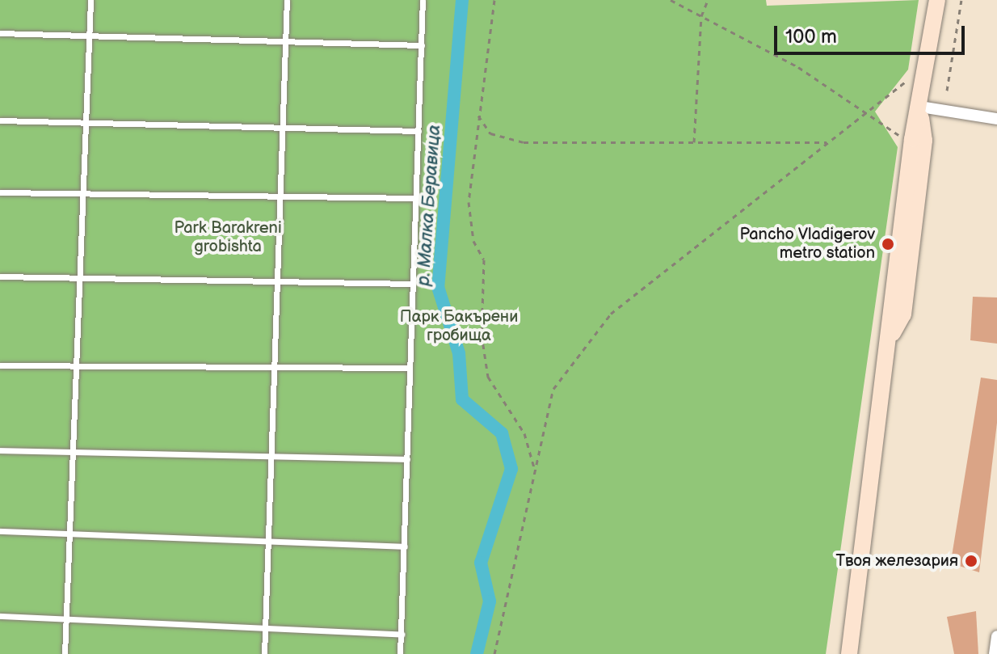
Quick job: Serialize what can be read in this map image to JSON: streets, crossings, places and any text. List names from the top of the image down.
{
  "water": ["р. Малка Беравица"],
  "parks": ["Park Barakreni grobishta", "Парк Бакърени гробища"],
  "places": ["Pancho Vladigerov metro station", "Твоя железария"],
  "scale_bar": "100 m"
}
